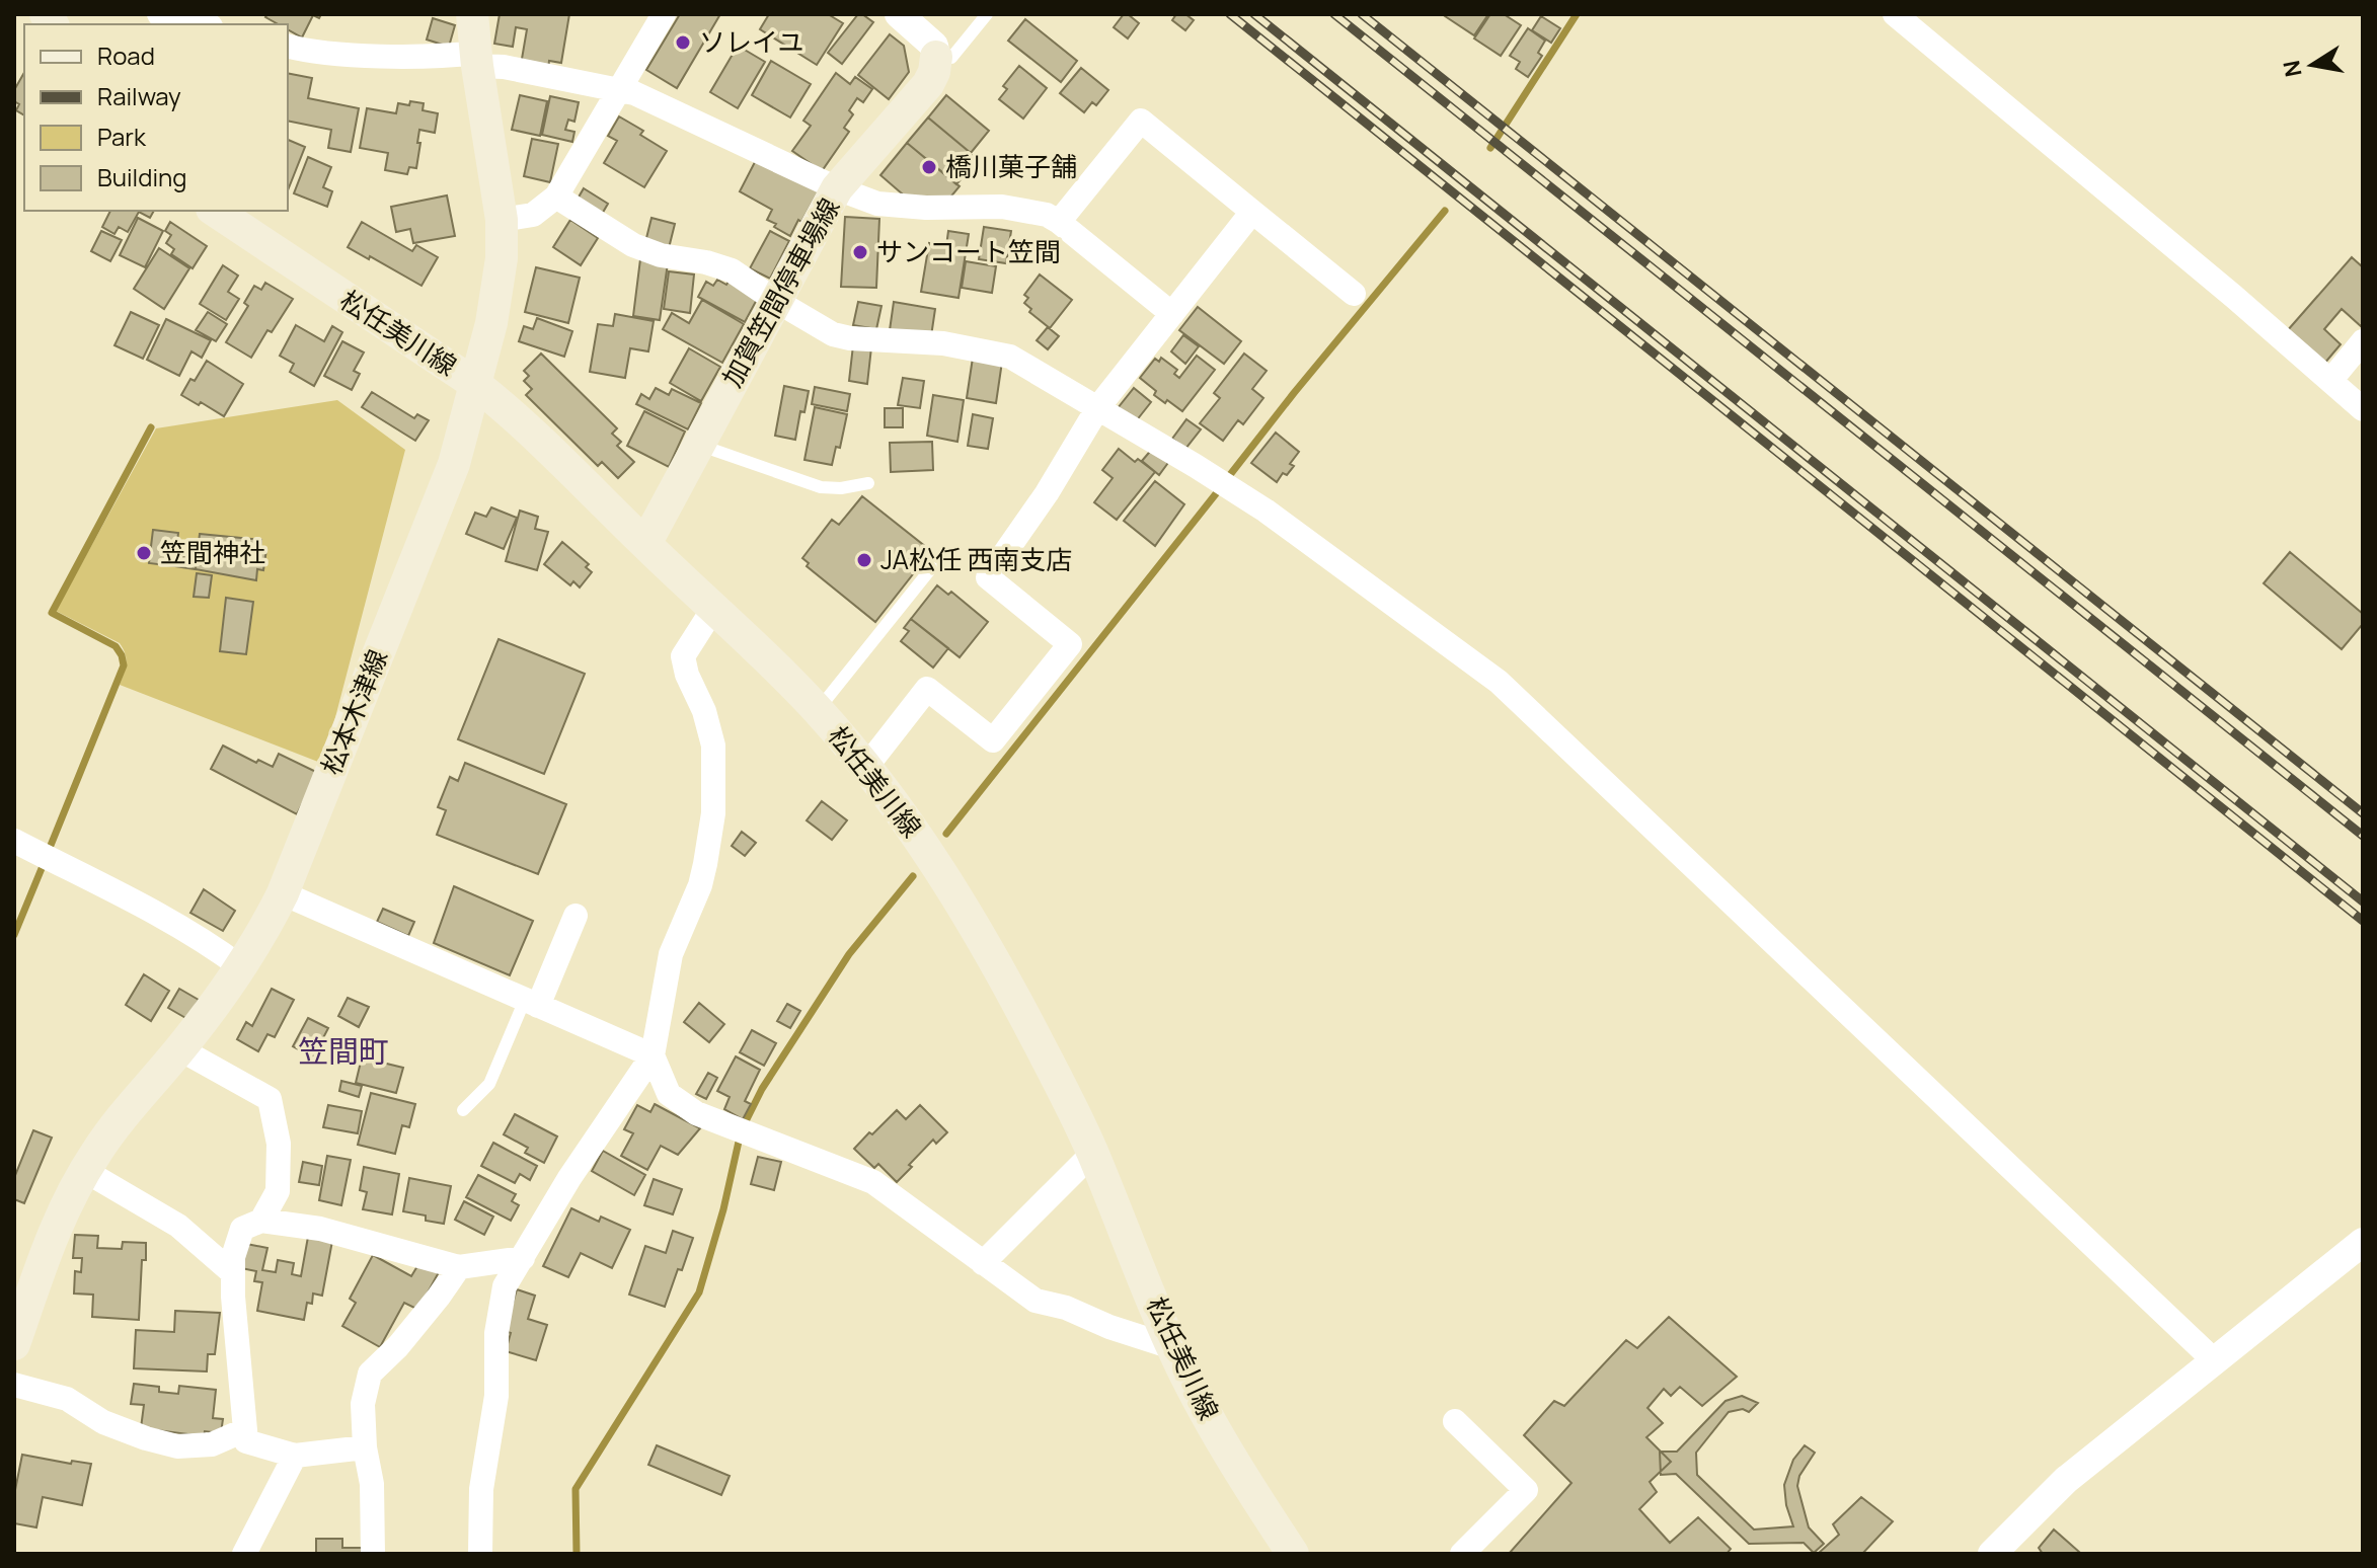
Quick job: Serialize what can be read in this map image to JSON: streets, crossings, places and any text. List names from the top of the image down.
{
  "streets": {
    "main road": ["加賀笠間停車場線", "松任美川線", "松本木津線"]
  },
  "crossings": [
    ["加賀笠間停車場線", "松任美川線"],
    ["松任美川線", "松本木津線"]
  ],
  "districts": ["笠間町"],
  "places": [
    "ソレイユ",
    "橋川菓子舗",
    "サンコート笠間",
    "笠間神社",
    "JA松任 西南支店"
  ],
  "legend": [
    "Road",
    "Railway",
    "Park",
    "Building"
  ],
  "north": "left"
}
